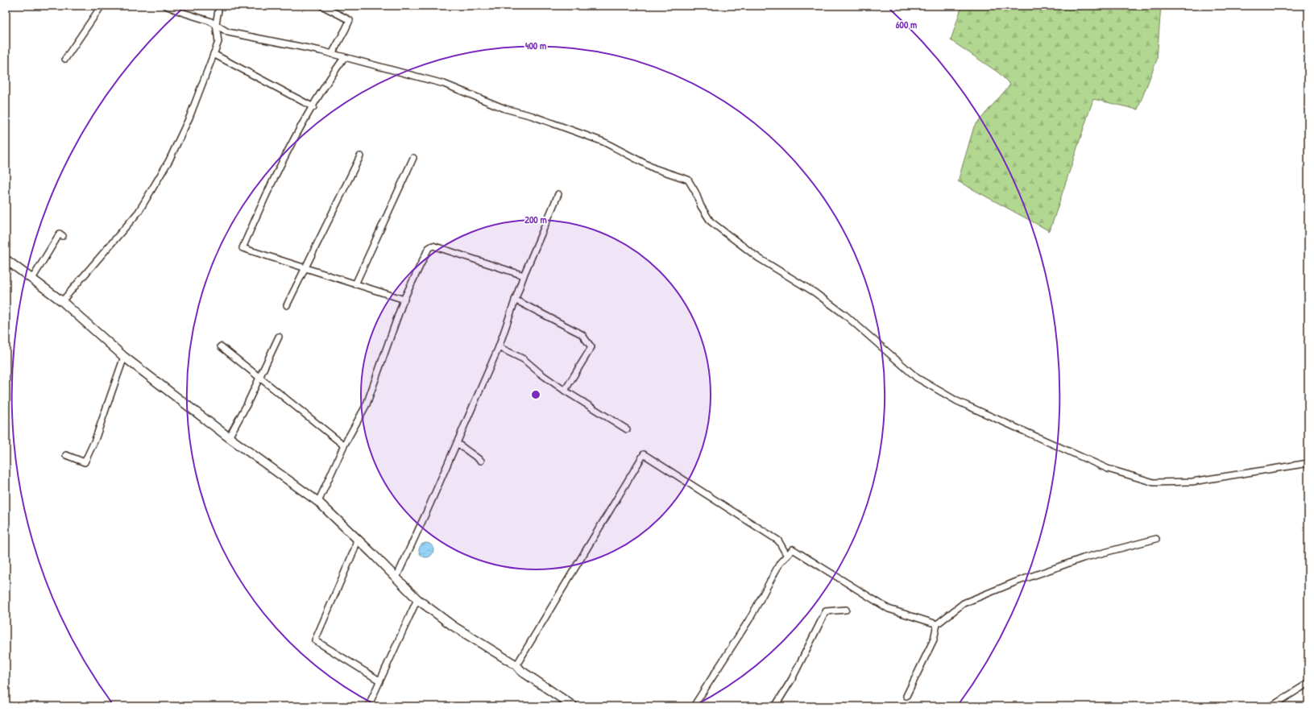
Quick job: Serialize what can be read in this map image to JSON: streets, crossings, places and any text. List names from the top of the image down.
{
  "rings": ["600 m", "400 m", "200 m"]
}
